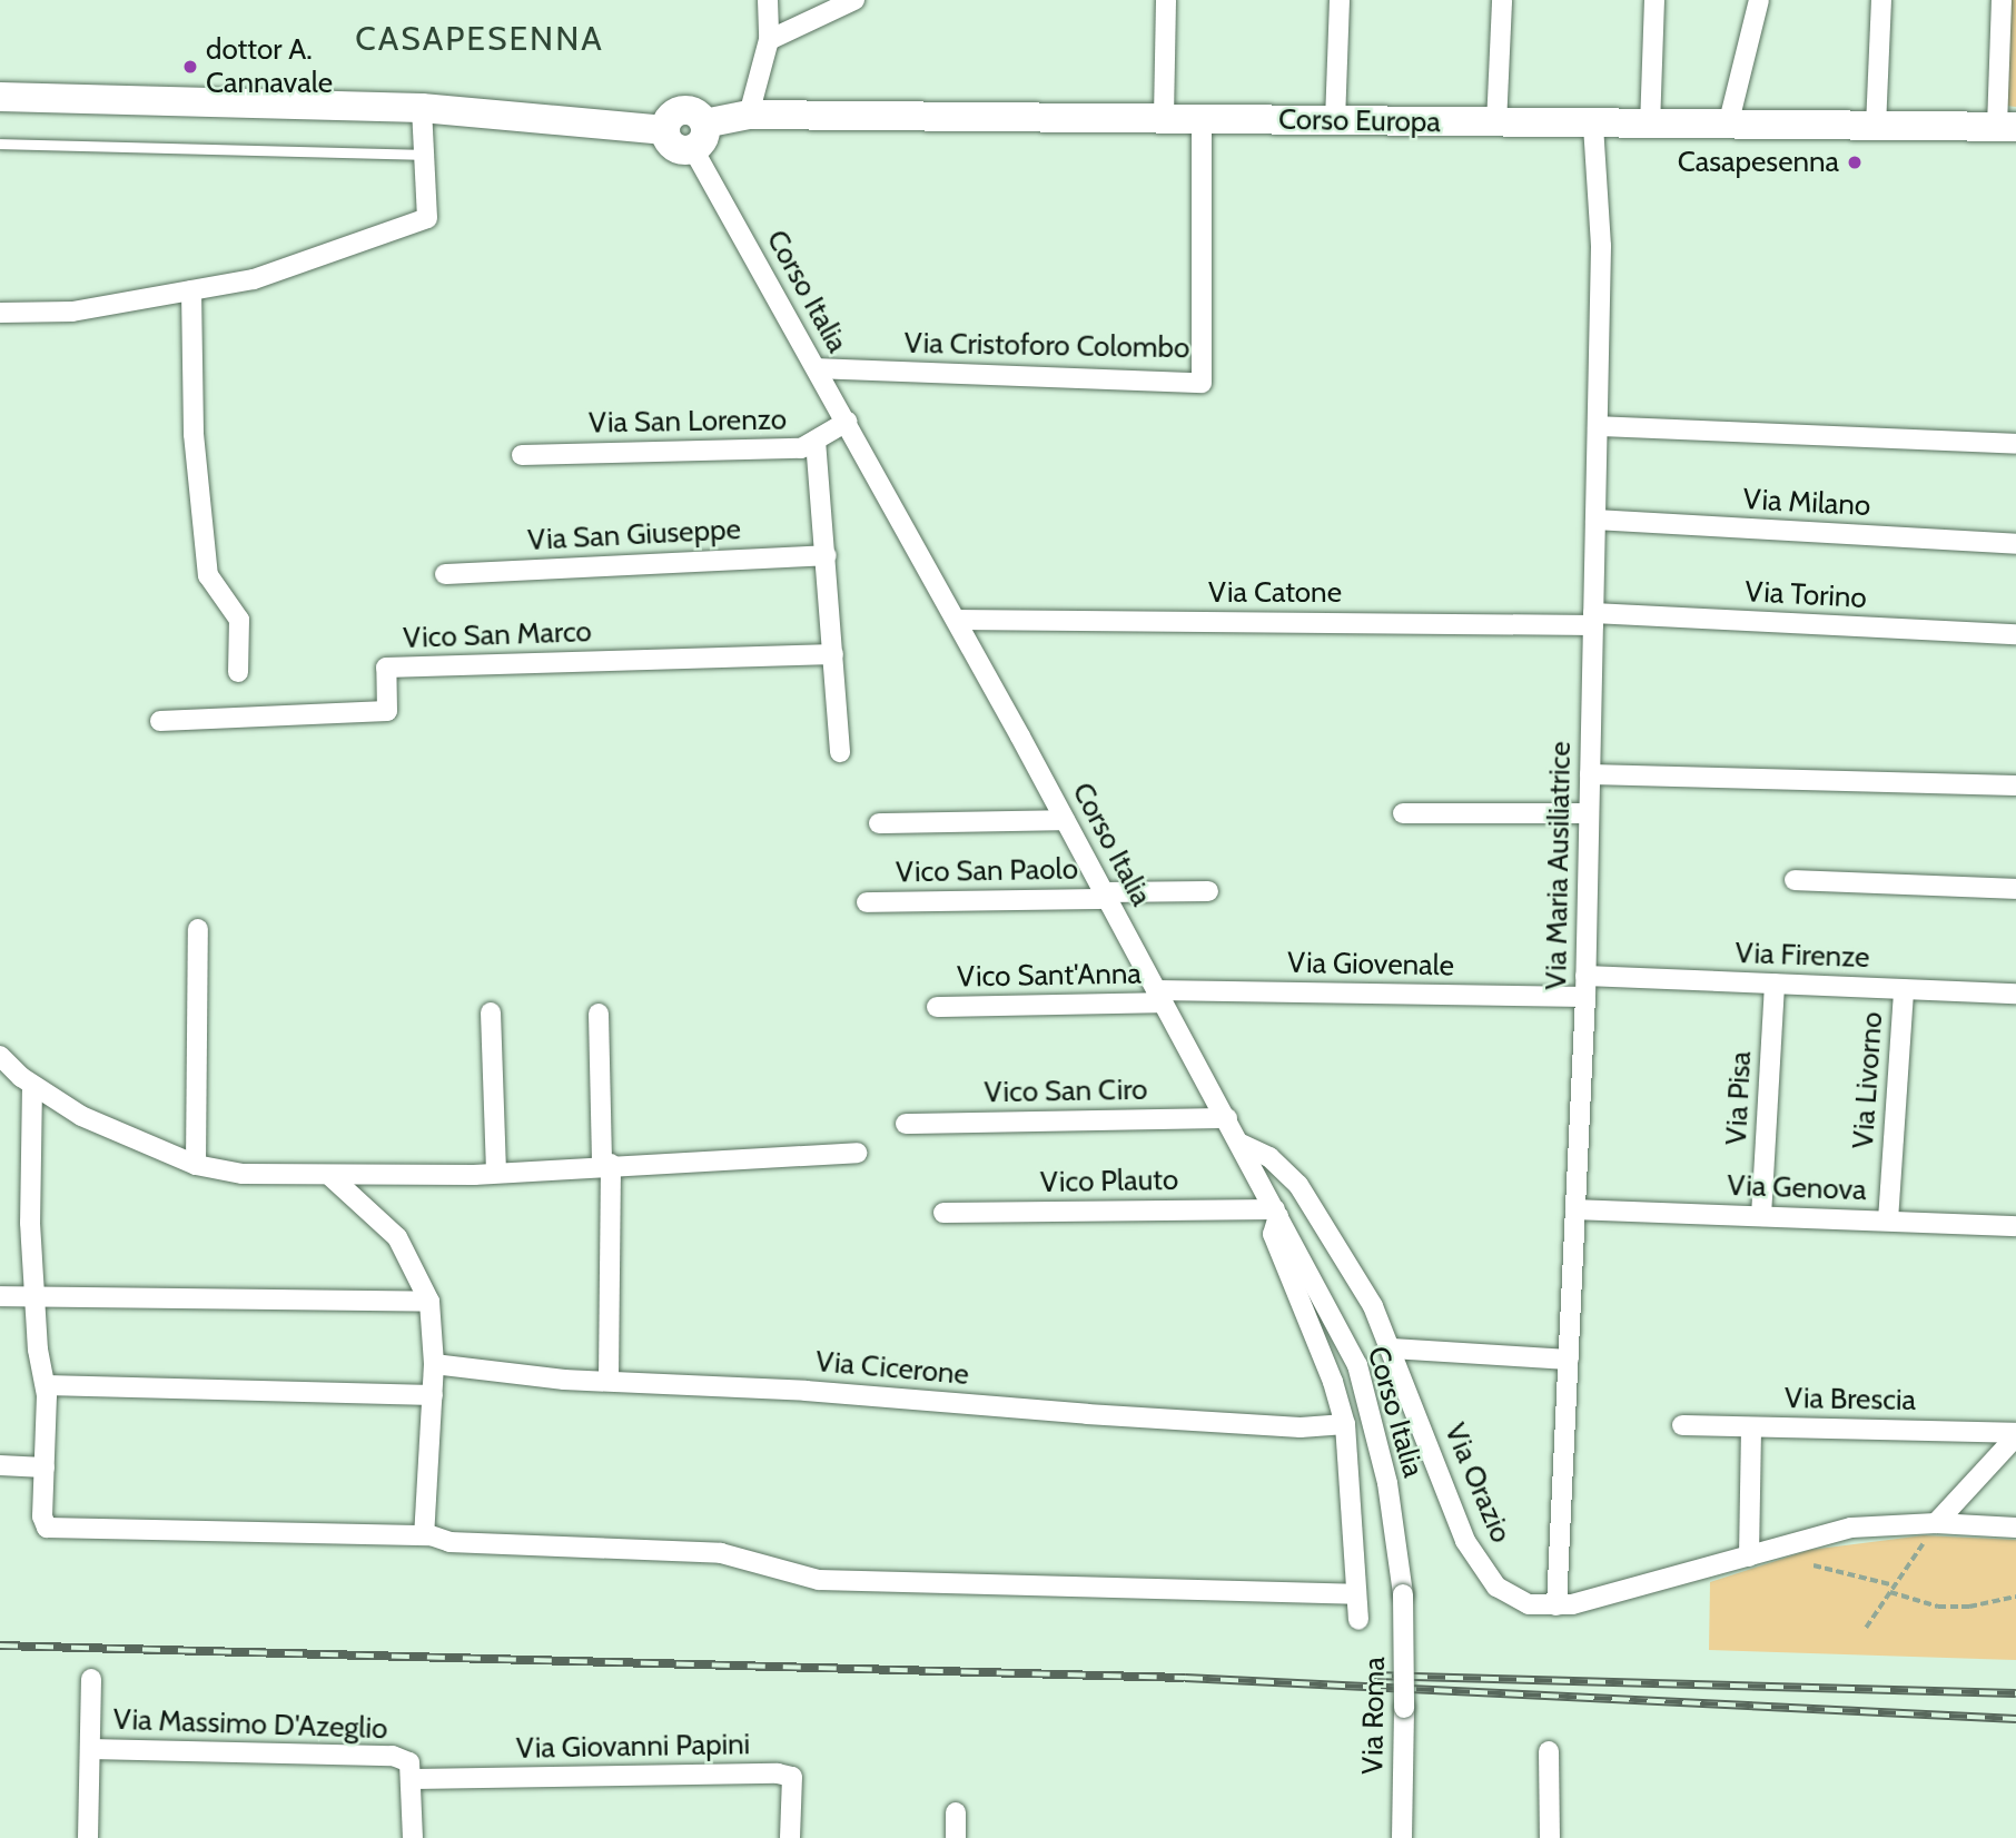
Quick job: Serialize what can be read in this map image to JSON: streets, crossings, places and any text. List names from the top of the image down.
{
  "streets": {
    "street": [
      "Corso Europa",
      "Corso Italia",
      "Via Cristoforo Colombo",
      "Via San Lorenzo",
      "Via Milano",
      "Via San Giuseppe",
      "Via Catone",
      "Via Torino",
      "Vico San Marco",
      "Via Maria Ausiliatrice",
      "Vico San Paolo",
      "Via Firenze",
      "Via Giovenale",
      "Vico Sant'Anna",
      "Via Livorno",
      "Vico San Ciro",
      "Via Pisa",
      "Vico Plauto",
      "Via Genova",
      "Via Cicerone",
      "Via Brescia",
      "Via Orazio",
      "Via Roma",
      "Via Massimo D'Azeglio",
      "Via Giovanni Papini"
    ]
  },
  "crossings": [
    ["Corso Europa", "Corso Italia"],
    ["Corso Europa", "Via Cristoforo Colombo"],
    ["Corso Europa", "Via Maria Ausiliatrice"],
    ["Corso Italia", "Via Cristoforo Colombo"],
    ["Corso Italia", "Via San Lorenzo"],
    ["Corso Italia", "Via Catone"],
    ["Corso Italia", "Vico San Paolo"],
    ["Corso Italia", "Via Giovenale"],
    ["Corso Italia", "Vico Sant'Anna"],
    ["Corso Italia", "Vico San Ciro"],
    ["Corso Italia", "Vico Plauto"],
    ["Corso Italia", "Via Orazio"],
    ["Corso Italia", "Via Roma"],
    ["Via Milano", "Via Maria Ausiliatrice"],
    ["Via Catone", "Via Torino"],
    ["Via Catone", "Via Maria Ausiliatrice"],
    ["Via Torino", "Via Maria Ausiliatrice"],
    ["Via Maria Ausiliatrice", "Via Firenze"],
    ["Via Maria Ausiliatrice", "Via Giovenale"],
    ["Via Maria Ausiliatrice", "Via Genova"],
    ["Via Maria Ausiliatrice", "Via Orazio"],
    ["Via Firenze", "Via Livorno"],
    ["Via Firenze", "Via Pisa"],
    ["Via Giovenale", "Vico Sant'Anna"],
    ["Via Livorno", "Via Genova"],
    ["Via Pisa", "Via Genova"],
    ["Via Massimo D'Azeglio", "Via Giovanni Papini"]
  ],
  "districts": ["CASAPESENNA"],
  "places": ["dottor A. Cannavale", "Casapesenna"]
}
